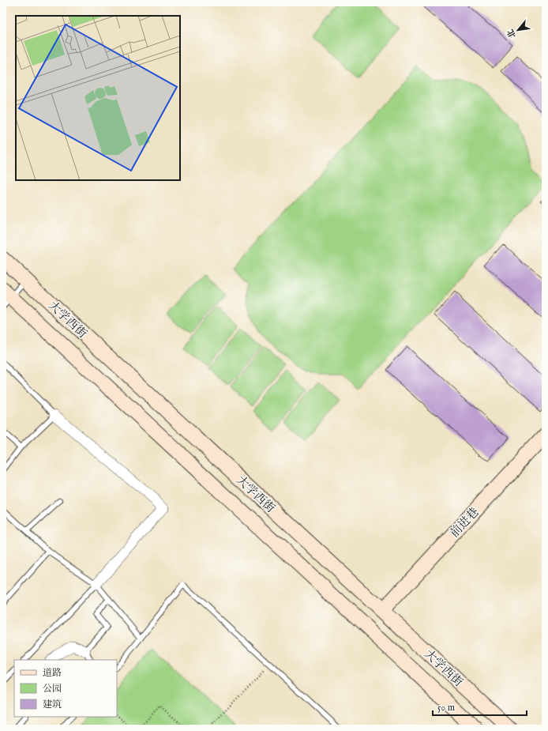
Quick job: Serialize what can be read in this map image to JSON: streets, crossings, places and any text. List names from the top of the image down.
{
  "streets": {
    "main road": ["大学西街", "前进巷"]
  },
  "crossings": [
    ["大学西街", "前进巷"]
  ],
  "legend": ["道路", "公园", "建筑"],
  "scale_bar": "50 m",
  "north": "bottom left"
}
